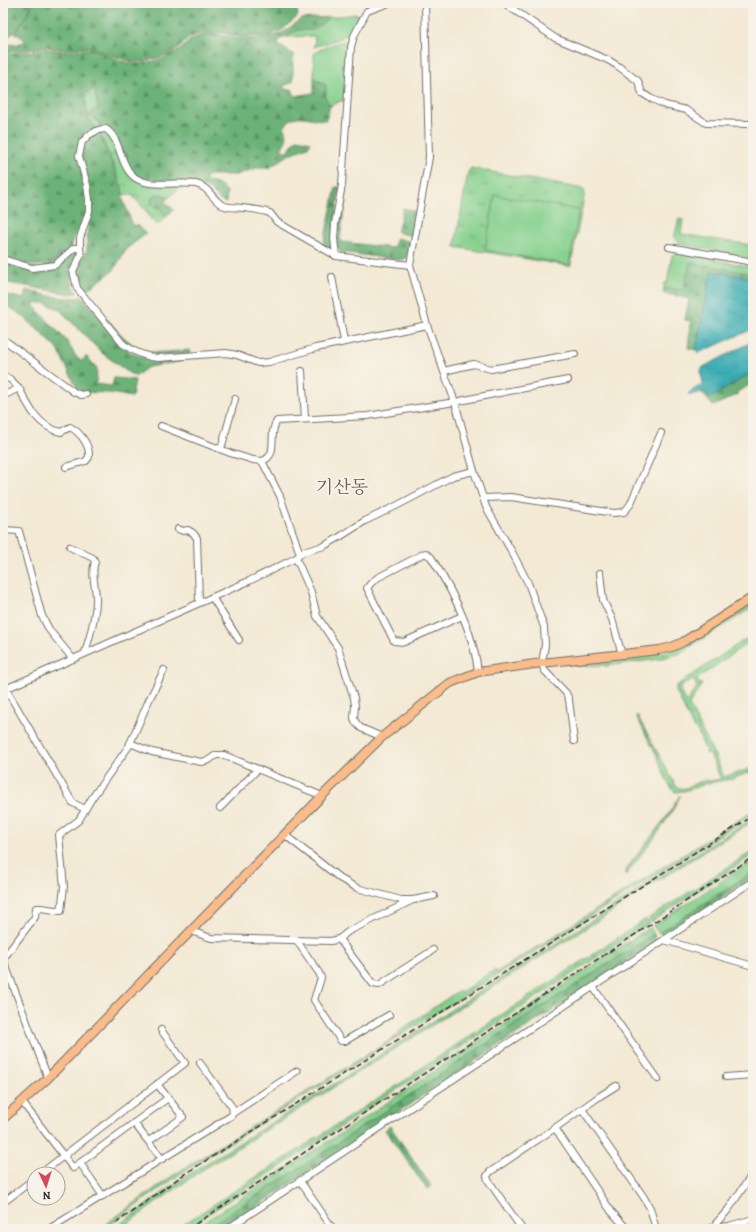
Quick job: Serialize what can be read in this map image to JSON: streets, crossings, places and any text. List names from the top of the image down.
{
  "districts": ["기산동"],
  "north": "bottom"
}
